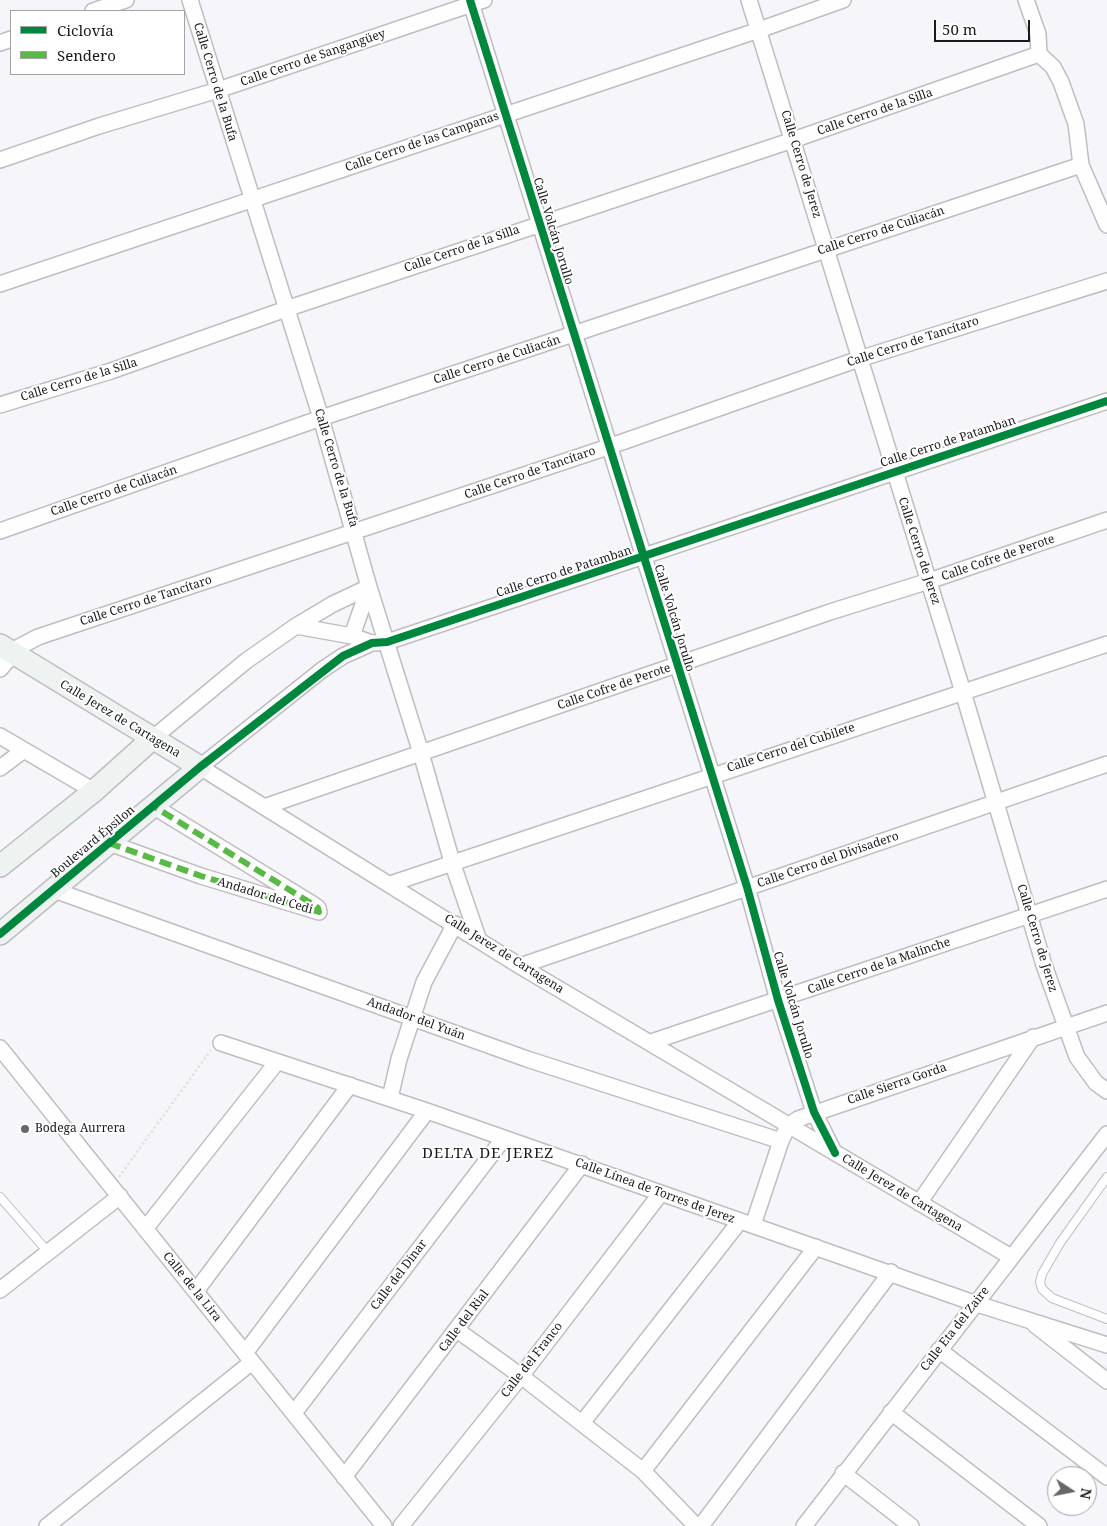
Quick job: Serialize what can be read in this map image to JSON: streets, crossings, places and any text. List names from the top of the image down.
{
  "streets": {
    "street": [
      "Calle Cerro de Sangangüey",
      "Calle Cerro de la Bufa",
      "Calle Cerro de la Silla",
      "Calle Cerro de las Campanas",
      "Calle Cerro de Jerez",
      "Calle Volcán Jorullo",
      "Calle Cerro de Culiacán",
      "Calle Cerro de Tancítaro",
      "Calle Cerro de Patamban",
      "Calle Cofre de Perote",
      "Calle Jerez de Cartagena",
      "Calle Cerro del Cubilete",
      "Boulevard Épsilon",
      "Calle Cerro del Divisadero",
      "Andador del Cedi",
      "Calle Cerro de la Malinche",
      "Andador del Yuán",
      "Calle Sierra Gorda",
      "Calle Línea de Torres de Jerez",
      "Calle del Dinar",
      "Calle de la Lira",
      "Calle del Rial",
      "Calle Eta del Zaire",
      "Calle del Franco"
    ]
  },
  "crossings": [
    ["Calle Cerro de Sangangüey", "Calle Cerro de la Bufa"],
    ["Calle Cerro de Sangangüey", "Calle Volcán Jorullo"],
    ["Calle Cerro de la Bufa", "Calle Cerro de la Silla"],
    ["Calle Cerro de la Bufa", "Calle Cerro de las Campanas"],
    ["Calle Cerro de la Bufa", "Calle Cerro de Culiacán"],
    ["Calle Cerro de la Bufa", "Calle Cerro de Tancítaro"],
    ["Calle Cerro de la Bufa", "Calle Cerro de Patamban"],
    ["Calle Cerro de la Bufa", "Calle Cofre de Perote"],
    ["Calle Cerro de la Bufa", "Calle Jerez de Cartagena"],
    ["Calle Cerro de la Bufa", "Calle Cerro del Cubilete"],
    ["Calle Cerro de la Silla", "Calle Cerro de Jerez"],
    ["Calle Cerro de la Silla", "Calle Volcán Jorullo"],
    ["Calle Cerro de las Campanas", "Calle Cerro de Jerez"],
    ["Calle Cerro de las Campanas", "Calle Volcán Jorullo"],
    ["Calle Cerro de Jerez", "Calle Cerro de Culiacán"],
    ["Calle Cerro de Jerez", "Calle Cerro de Tancítaro"],
    ["Calle Cerro de Jerez", "Calle Cerro de Patamban"],
    ["Calle Cerro de Jerez", "Calle Cofre de Perote"],
    ["Calle Cerro de Jerez", "Calle Cerro del Cubilete"],
    ["Calle Cerro de Jerez", "Calle Cerro del Divisadero"],
    ["Calle Cerro de Jerez", "Calle Cerro de la Malinche"],
    ["Calle Cerro de Jerez", "Calle Sierra Gorda"],
    ["Calle Volcán Jorullo", "Calle Cerro de Culiacán"],
    ["Calle Volcán Jorullo", "Calle Cerro de Tancítaro"],
    ["Calle Volcán Jorullo", "Calle Cerro de Patamban"],
    ["Calle Volcán Jorullo", "Calle Cofre de Perote"],
    ["Calle Volcán Jorullo", "Calle Jerez de Cartagena"],
    ["Calle Volcán Jorullo", "Calle Cerro del Cubilete"],
    ["Calle Volcán Jorullo", "Calle Cerro del Divisadero"],
    ["Calle Volcán Jorullo", "Calle Cerro de la Malinche"],
    ["Calle Volcán Jorullo", "Calle Sierra Gorda"],
    ["Calle Cerro de Tancítaro", "Calle Jerez de Cartagena"],
    ["Calle Cerro de Patamban", "Calle Jerez de Cartagena"],
    ["Calle Cerro de Patamban", "Boulevard Épsilon"],
    ["Calle Cofre de Perote", "Calle Jerez de Cartagena"],
    ["Calle Jerez de Cartagena", "Calle Cerro del Cubilete"],
    ["Calle Jerez de Cartagena", "Boulevard Épsilon"],
    ["Calle Jerez de Cartagena", "Calle Cerro del Divisadero"],
    ["Calle Jerez de Cartagena", "Calle Cerro de la Malinche"],
    ["Calle Jerez de Cartagena", "Calle Sierra Gorda"],
    ["Calle Jerez de Cartagena", "Calle Eta del Zaire"],
    ["Boulevard Épsilon", "Andador del Cedi"],
    ["Boulevard Épsilon", "Andador del Yuán"],
    ["Calle Línea de Torres de Jerez", "Calle del Dinar"],
    ["Calle Línea de Torres de Jerez", "Calle del Rial"],
    ["Calle Línea de Torres de Jerez", "Calle Eta del Zaire"],
    ["Calle Línea de Torres de Jerez", "Calle del Franco"],
    ["Calle del Dinar", "Calle de la Lira"],
    ["Calle de la Lira", "Calle del Rial"]
  ],
  "districts": ["DELTA DE JEREZ"],
  "places": ["Bodega Aurrera"],
  "legend": ["Ciclovía", "Sendero"],
  "scale_bar": "50 m",
  "north": "right"
}
